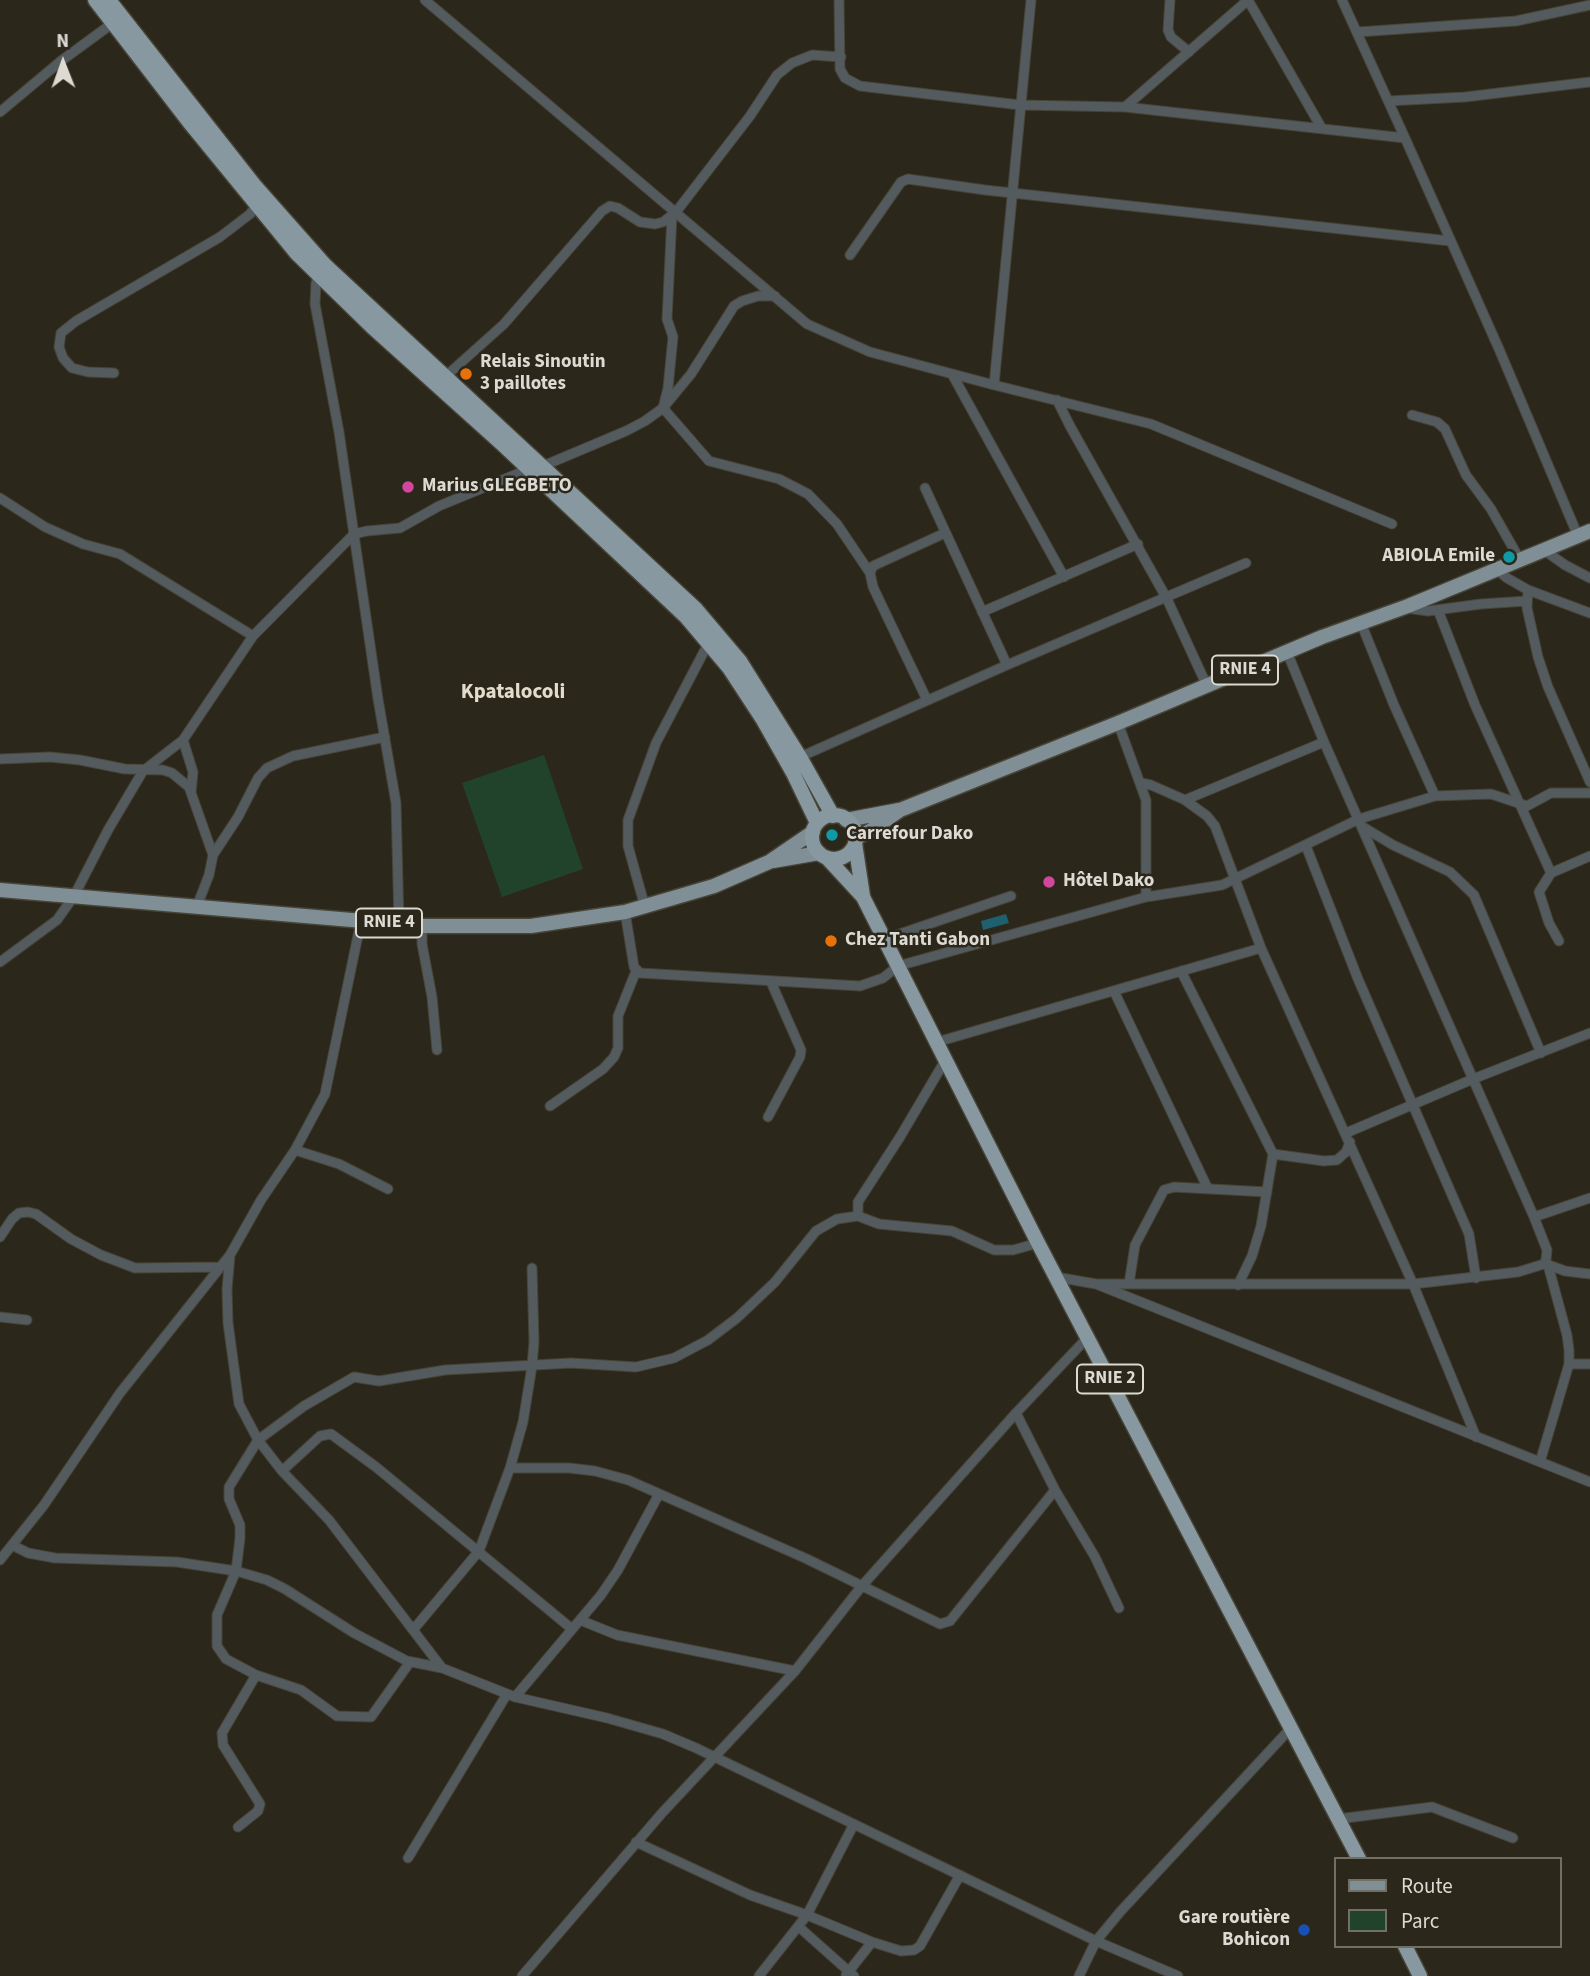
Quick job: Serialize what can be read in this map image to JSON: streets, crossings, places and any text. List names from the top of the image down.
{
  "streets": {
    "highway": ["RNIE 2"],
    "main road": ["RNIE 4"]
  },
  "districts": ["Kpatalocoli"],
  "places": [
    "Relais Sinoutin 3 paillotes",
    "Marius GLEGBETO",
    "ABIOLA Emile",
    "Carrefour Dako",
    "Hôtel Dako",
    "Chez Tanti Gabon",
    "Gare routière Bohicon"
  ],
  "legend": ["Route", "Parc"],
  "north": "top"
}
